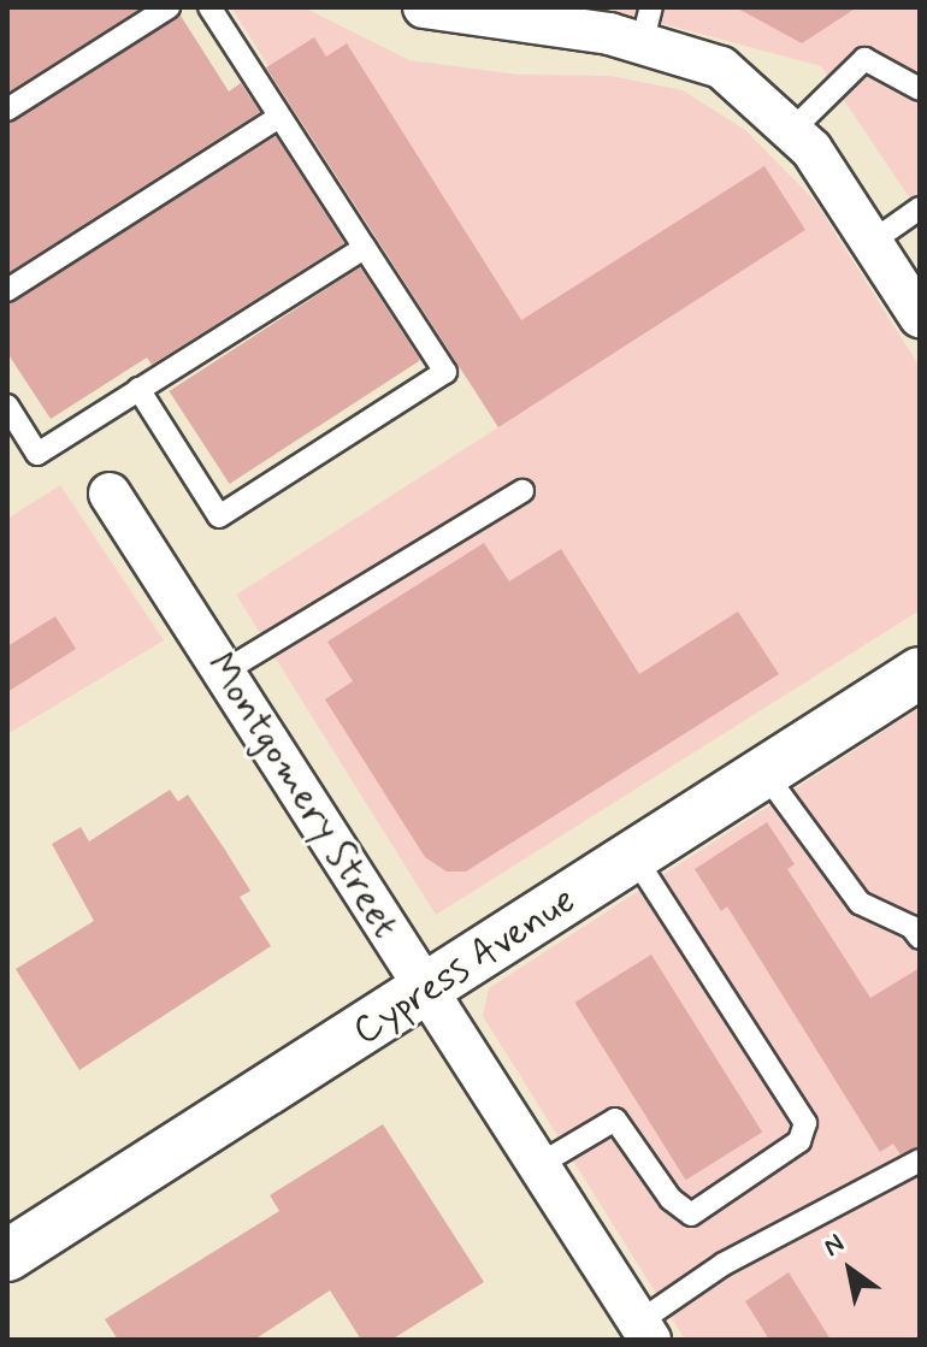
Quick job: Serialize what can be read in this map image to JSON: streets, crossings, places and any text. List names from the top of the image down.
{
  "streets": {
    "street": ["Montgomery Street", "Cypress Avenue"]
  },
  "crossings": [
    ["Montgomery Street", "Cypress Avenue"]
  ],
  "north": "top left"
}
